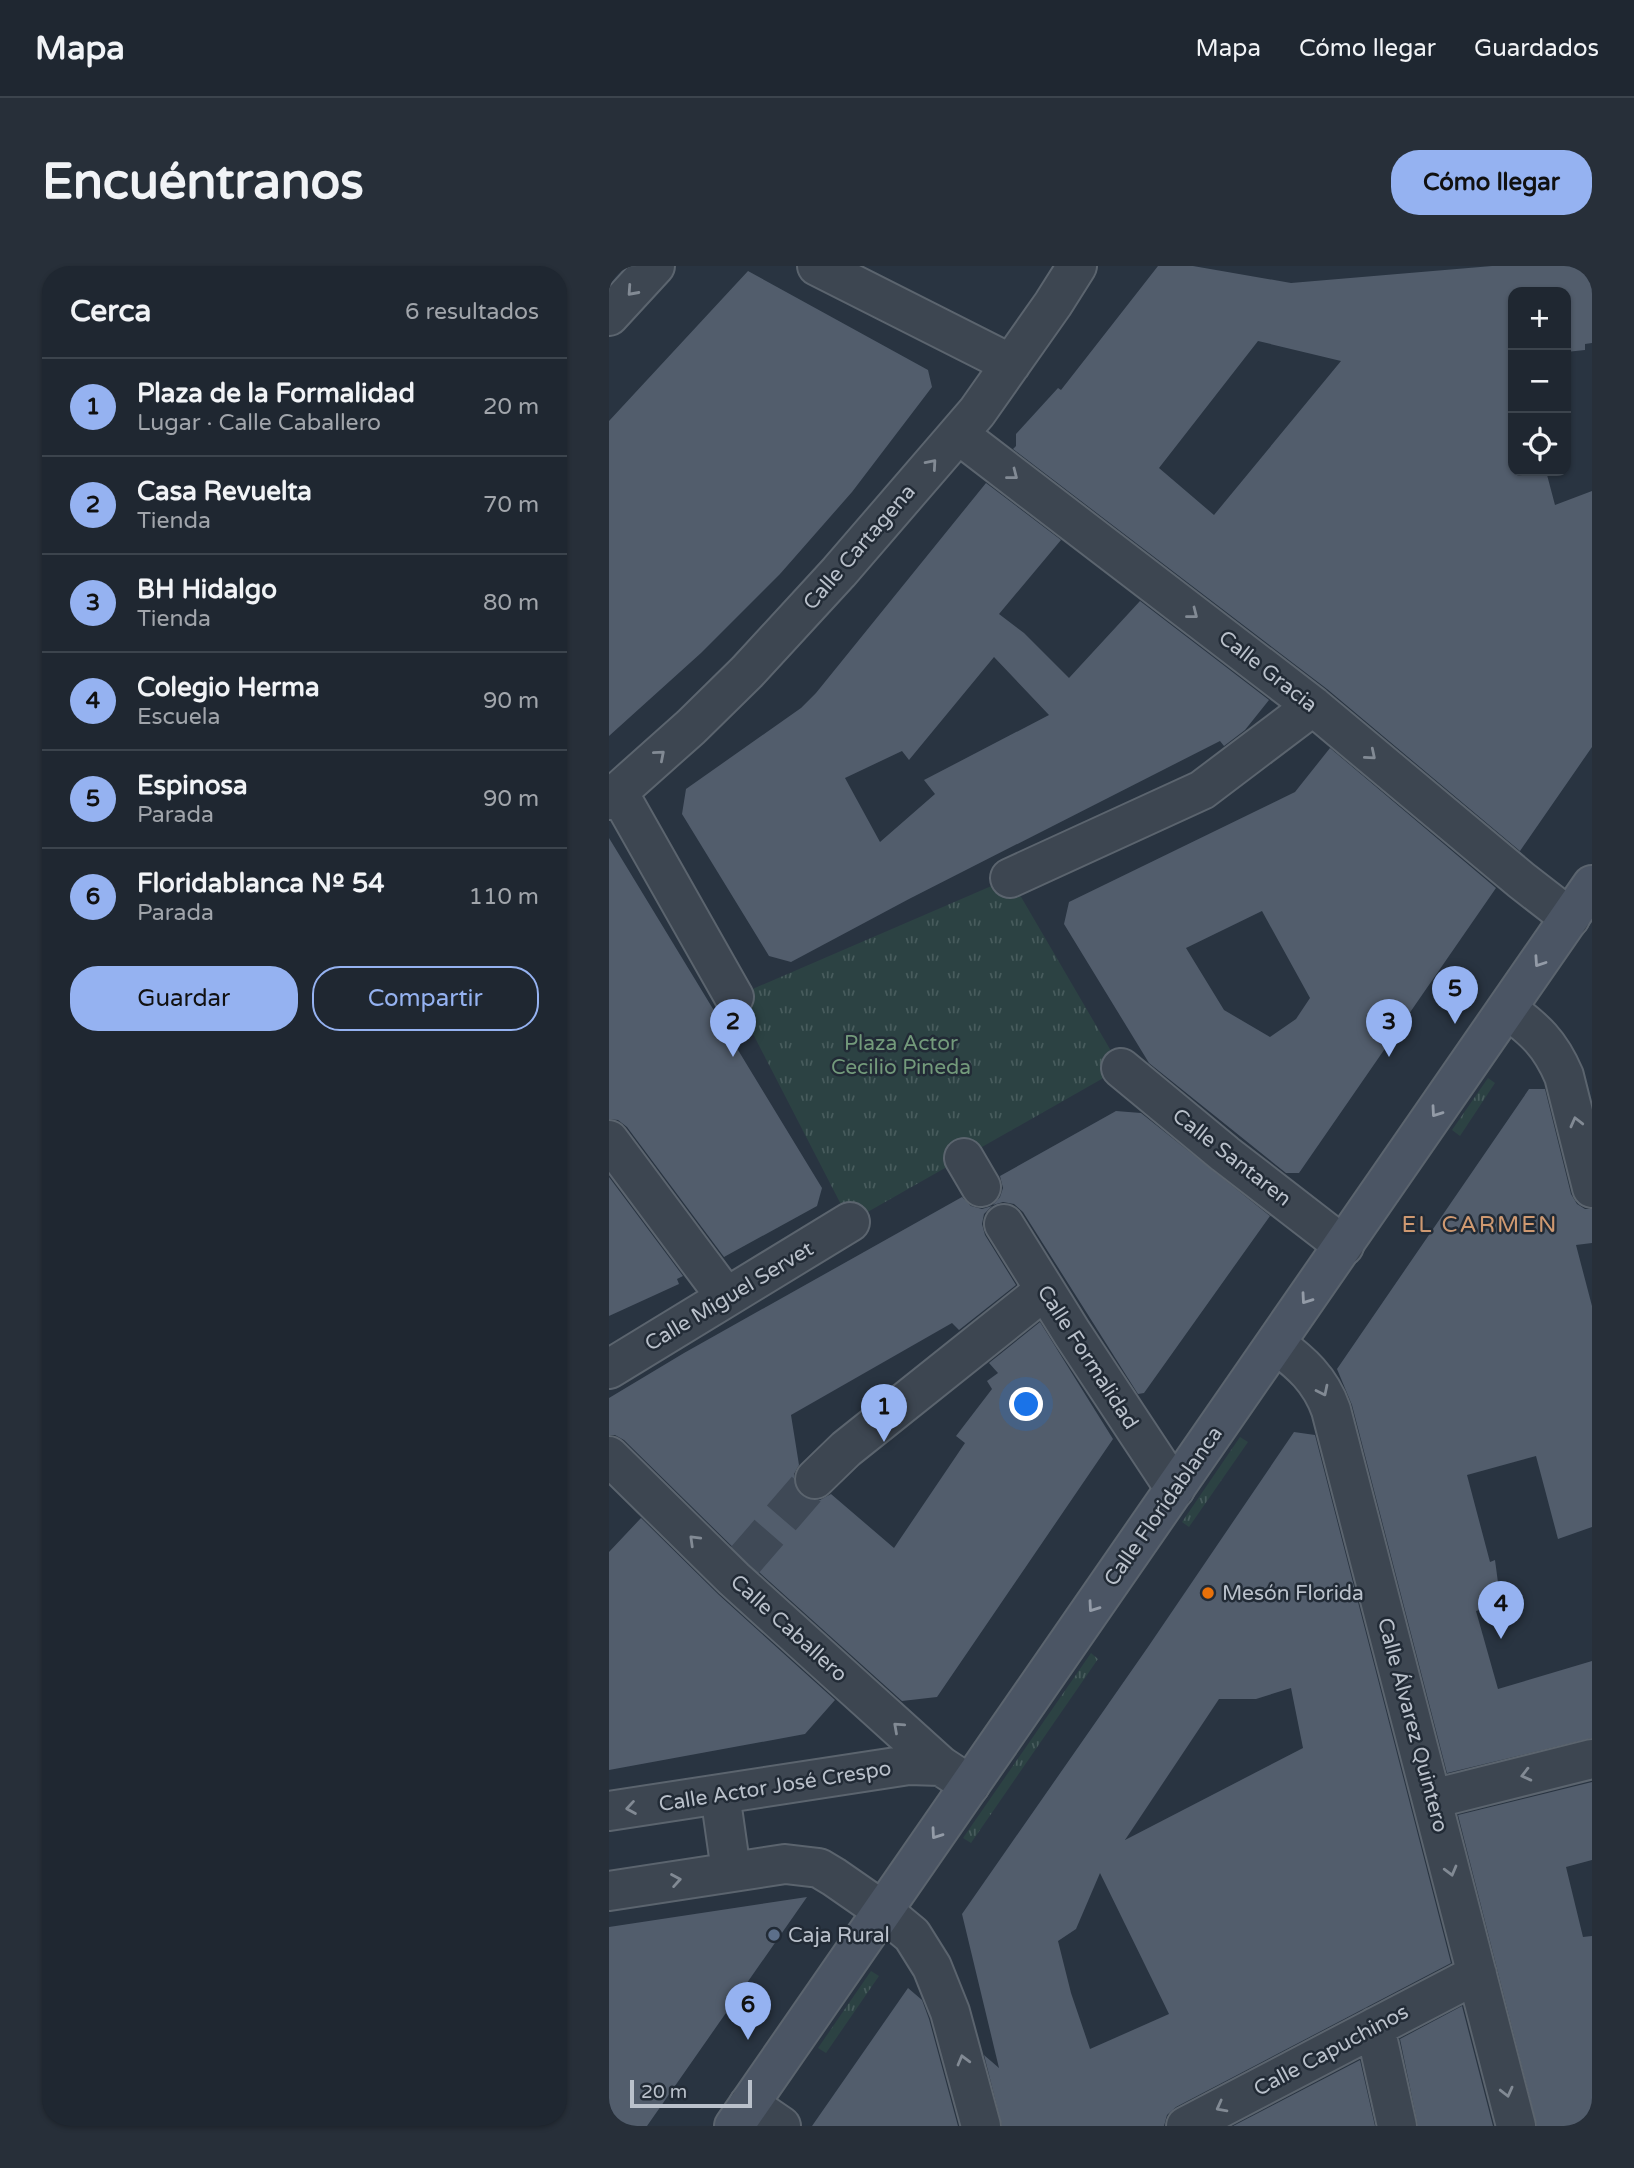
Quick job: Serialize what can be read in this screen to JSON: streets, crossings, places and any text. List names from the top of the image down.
{
  "streets": {
    "main road": ["Calle Floridablanca"],
    "street": [
      "Calle Cartagena",
      "Calle Gracia",
      "Calle Santaren",
      "Calle Miguel Servet",
      "Calle Formalidad",
      "Calle Caballero",
      "Calle Álvarez Quintero",
      "Calle Actor José Crespo",
      "Calle Capuchinos"
    ]
  },
  "crossings": [
    ["Calle Cartagena", "Calle Gracia"],
    ["Calle Gracia", "Calle Floridablanca"],
    ["Calle Santaren", "Calle Floridablanca"],
    ["Calle Formalidad", "Calle Floridablanca"],
    ["Calle Floridablanca", "Calle Caballero"],
    ["Calle Floridablanca", "Calle Álvarez Quintero"],
    ["Calle Floridablanca", "Calle Actor José Crespo"],
    ["Calle Caballero", "Calle Actor José Crespo"],
    ["Calle Álvarez Quintero", "Calle Capuchinos"]
  ],
  "one_way": [
    "Calle Cartagena",
    "Calle Gracia",
    "Calle Floridablanca",
    "Calle Caballero",
    "Calle Álvarez Quintero",
    "Calle Capuchinos"
  ],
  "districts": ["EL CARMEN"],
  "parks": ["Plaza Actor Cecilio Pineda"],
  "places": ["Mesón Florida", "Caja Rural"],
  "scale_bar": "20 m",
  "page": {
    "header": "Mapa",
    "nav": ["Mapa", "Cómo llegar", "Guardados"],
    "buttons": [
      "Cómo llegar",
      ["Guardar", "Compartir"]
    ],
    "title": "Encuéntranos",
    "heading": ["Cerca", "6 resultados"],
    "map_buttons": ["+", "−"],
    "list": [
      {
        "mark": "1",
        "name": "Plaza de la Formalidad",
        "note": "Lugar · Calle Caballero",
        "value": "20 m"
      },
      {
        "mark": "2",
        "name": "Casa Revuelta",
        "note": "Tienda",
        "value": "70 m"
      },
      {
        "mark": "3",
        "name": "BH Hidalgo",
        "note": "Tienda",
        "value": "80 m"
      },
      {
        "mark": "4",
        "name": "Colegio Herma",
        "note": "Escuela",
        "value": "90 m"
      },
      {
        "mark": "5",
        "name": "Espinosa",
        "note": "Parada",
        "value": "90 m"
      },
      {
        "mark": "6",
        "name": "Floridablanca Nº 54",
        "note": "Parada",
        "value": "110 m"
      }
    ],
    "pins": [
      "5",
      "2",
      "3",
      "1",
      "4",
      "6"
    ],
    "scale": "20 m"
  }
}
